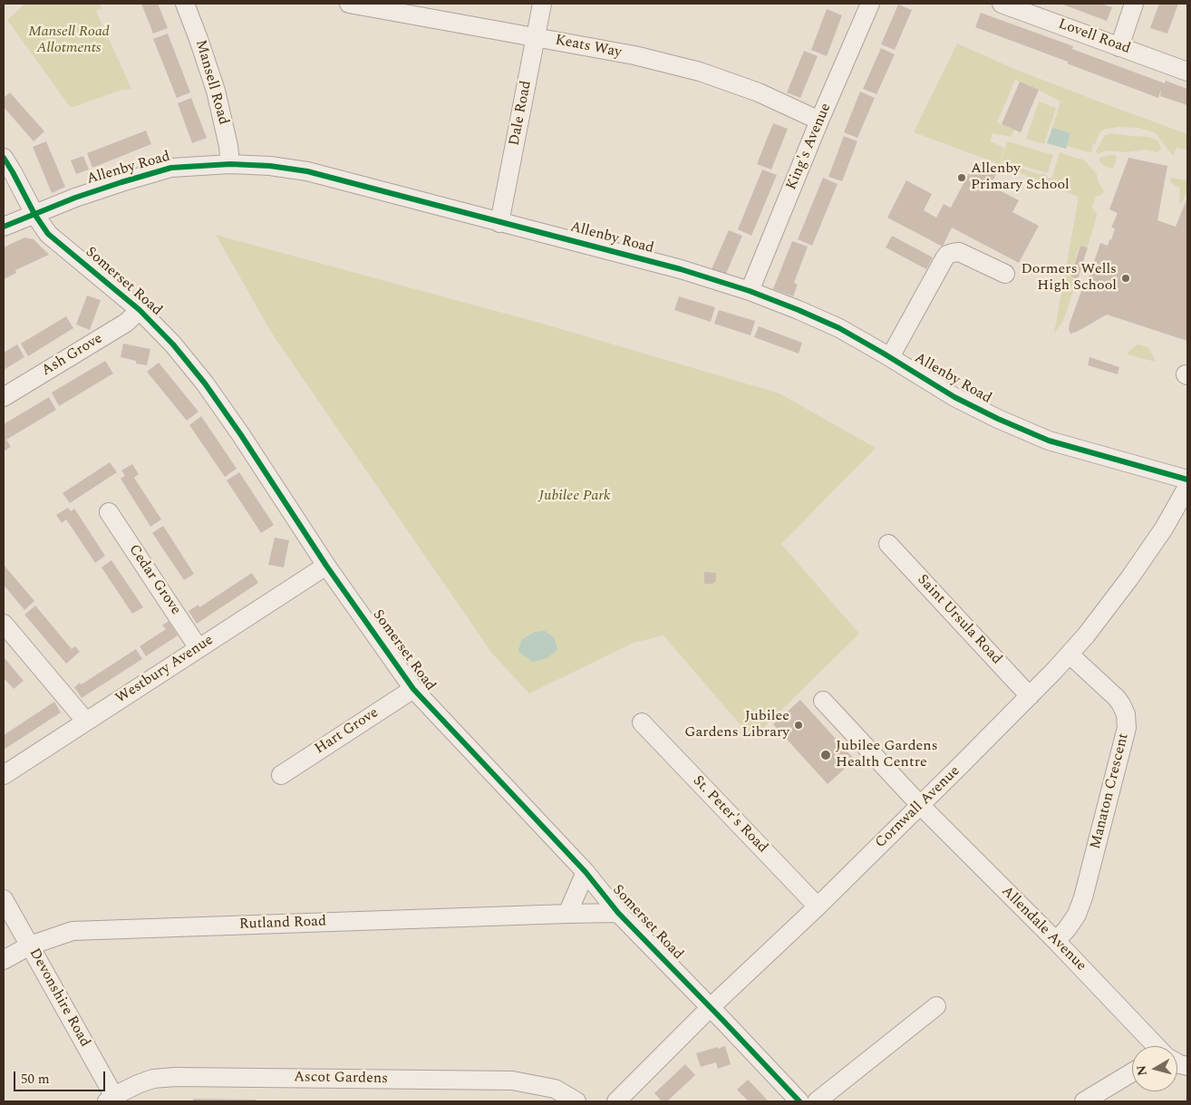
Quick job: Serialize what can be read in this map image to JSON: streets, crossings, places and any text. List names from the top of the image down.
{
  "streets": {
    "street": [
      "Lovell Road",
      "Keats Way",
      "Mansell Road",
      "Dale Road",
      "King's Avenue",
      "Allenby Road",
      "Somerset Road",
      "Ash Grove",
      "Cedar Grove",
      "Saint Ursula Road",
      "Westbury Avenue",
      "Hart Grove",
      "Manaton Crescent",
      "Cornwall Avenue",
      "St. Peter's Road",
      "Rutland Road",
      "Allendale Avenue",
      "Devonshire Road",
      "Ascot Gardens"
    ]
  },
  "crossings": [
    ["Keats Way", "Dale Road"],
    ["Keats Way", "King's Avenue"],
    ["Mansell Road", "Allenby Road"],
    ["Dale Road", "Allenby Road"],
    ["King's Avenue", "Allenby Road"],
    ["Allenby Road", "Somerset Road"],
    ["Somerset Road", "Ash Grove"],
    ["Somerset Road", "Westbury Avenue"],
    ["Somerset Road", "Hart Grove"],
    ["Somerset Road", "Cornwall Avenue"],
    ["Somerset Road", "Rutland Road"],
    ["Cedar Grove", "Westbury Avenue"],
    ["Saint Ursula Road", "Cornwall Avenue"],
    ["Manaton Crescent", "Cornwall Avenue"],
    ["Manaton Crescent", "Allendale Avenue"],
    ["Cornwall Avenue", "St. Peter's Road"],
    ["Cornwall Avenue", "Allendale Avenue"],
    ["Rutland Road", "Devonshire Road"],
    ["Devonshire Road", "Ascot Gardens"]
  ],
  "parks": ["Mansell Road Allotments", "Jubilee Park"],
  "places": [
    "Allenby Primary School",
    "Dormers Wells High School",
    "Jubilee Gardens Library",
    "Jubilee Gardens Health Centre"
  ],
  "scale_bar": "50 m",
  "north": "left"
}
